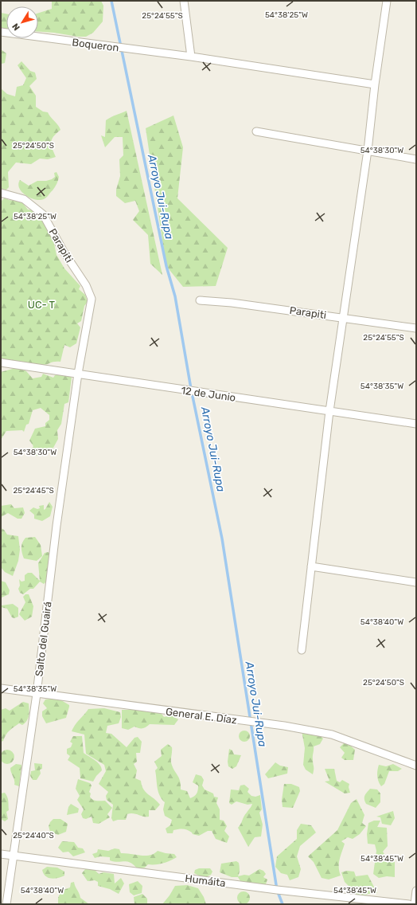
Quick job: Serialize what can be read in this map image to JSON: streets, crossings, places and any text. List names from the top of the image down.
{
  "streets": {
    "street": [
      "Boqueron",
      "Parapiti",
      "12 de Junio",
      "Salto del Guairá",
      "General E. Díaz",
      "Humáita"
    ]
  },
  "crossings": [
    ["Parapiti", "12 de Junio"],
    ["Parapiti", "Salto del Guairá"],
    ["12 de Junio", "Salto del Guairá"],
    ["Salto del Guairá", "General E. Díaz"],
    ["Salto del Guairá", "Humáita"]
  ],
  "water": ["Arroyo Jui-Rupa"],
  "parks": ["UC- T"],
  "north": "bottom left",
  "coordinates": [
    "54°38'25\"W",
    "25°24'55\"S",
    "25°24'50\"S",
    "54°38'30\"W",
    "54°38'35\"W",
    "25°24'45\"S",
    "54°38'40\"W",
    "25°24'40\"S",
    "54°38'45\"W"
  ]
}
